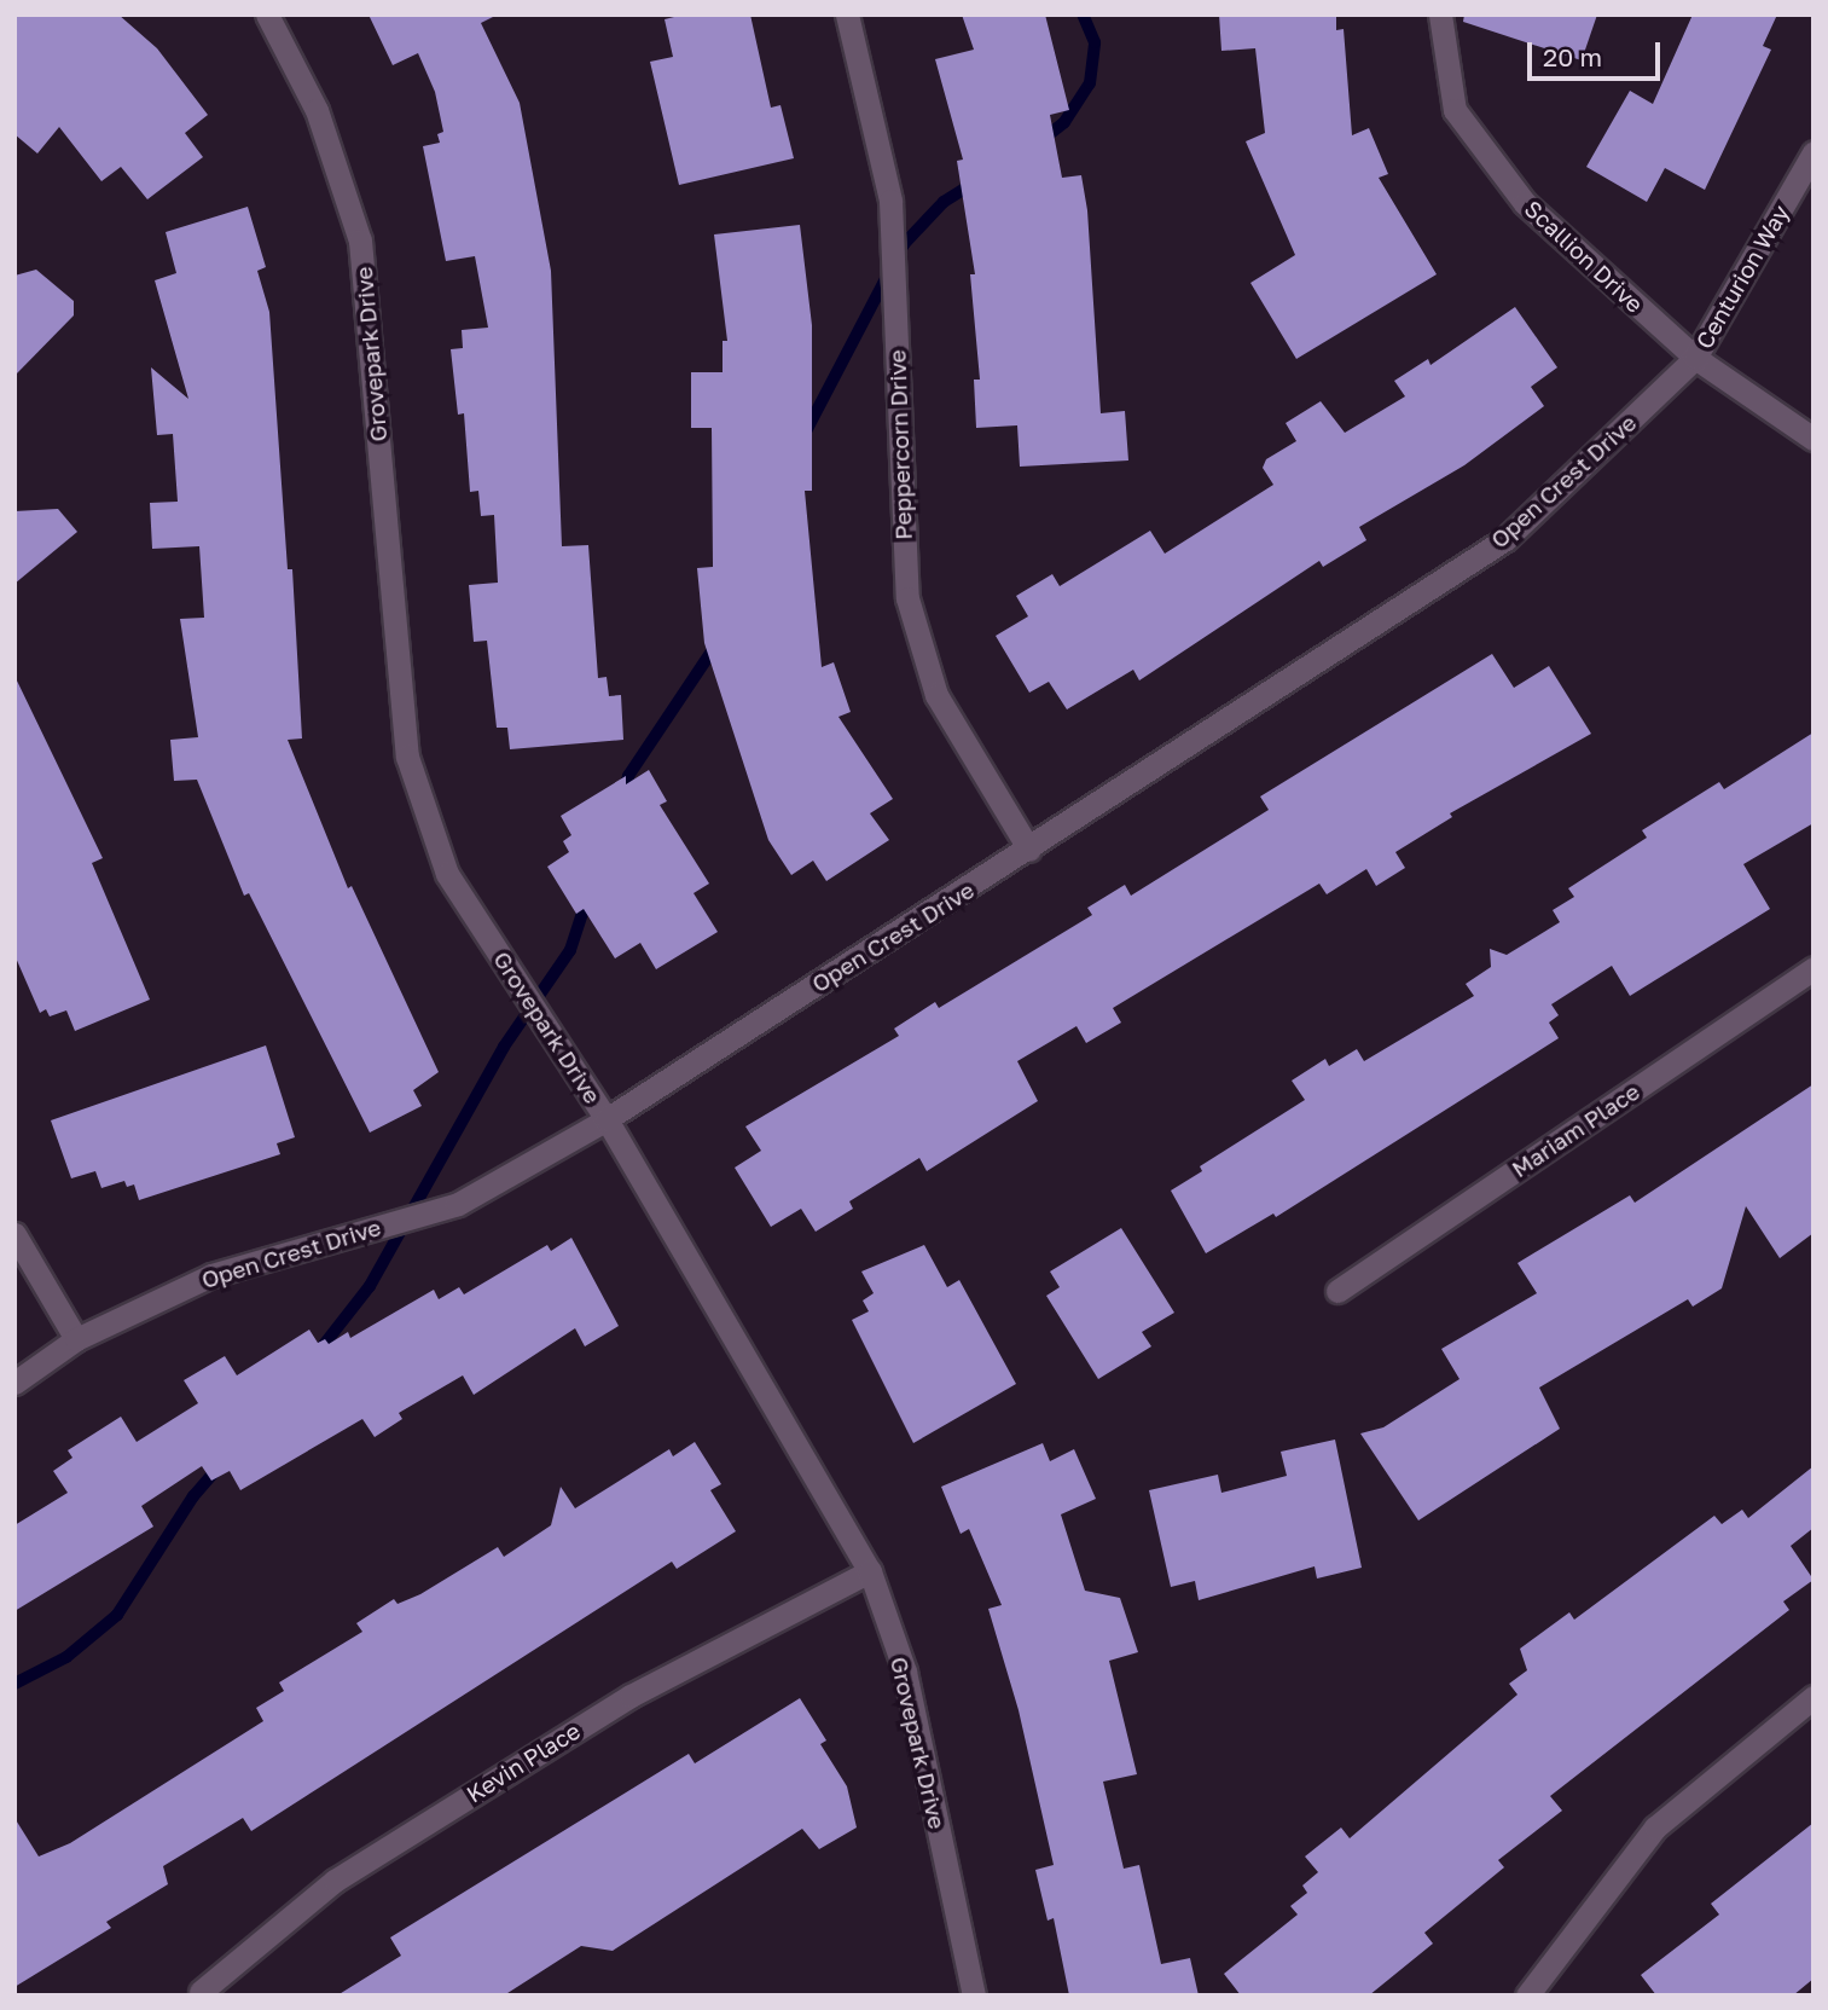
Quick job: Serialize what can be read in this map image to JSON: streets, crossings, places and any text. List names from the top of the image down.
{
  "streets": {
    "street": [
      "Scallion Drive",
      "Centurion Way",
      "Grovepark Drive",
      "Peppercorn Drive",
      "Open Crest Drive",
      "Mariam Place",
      "Kevin Place"
    ]
  },
  "crossings": [
    ["Scallion Drive", "Centurion Way"],
    ["Scallion Drive", "Open Crest Drive"],
    ["Centurion Way", "Open Crest Drive"],
    ["Grovepark Drive", "Open Crest Drive"],
    ["Grovepark Drive", "Kevin Place"],
    ["Peppercorn Drive", "Open Crest Drive"]
  ],
  "scale_bar": "20 m"
}
